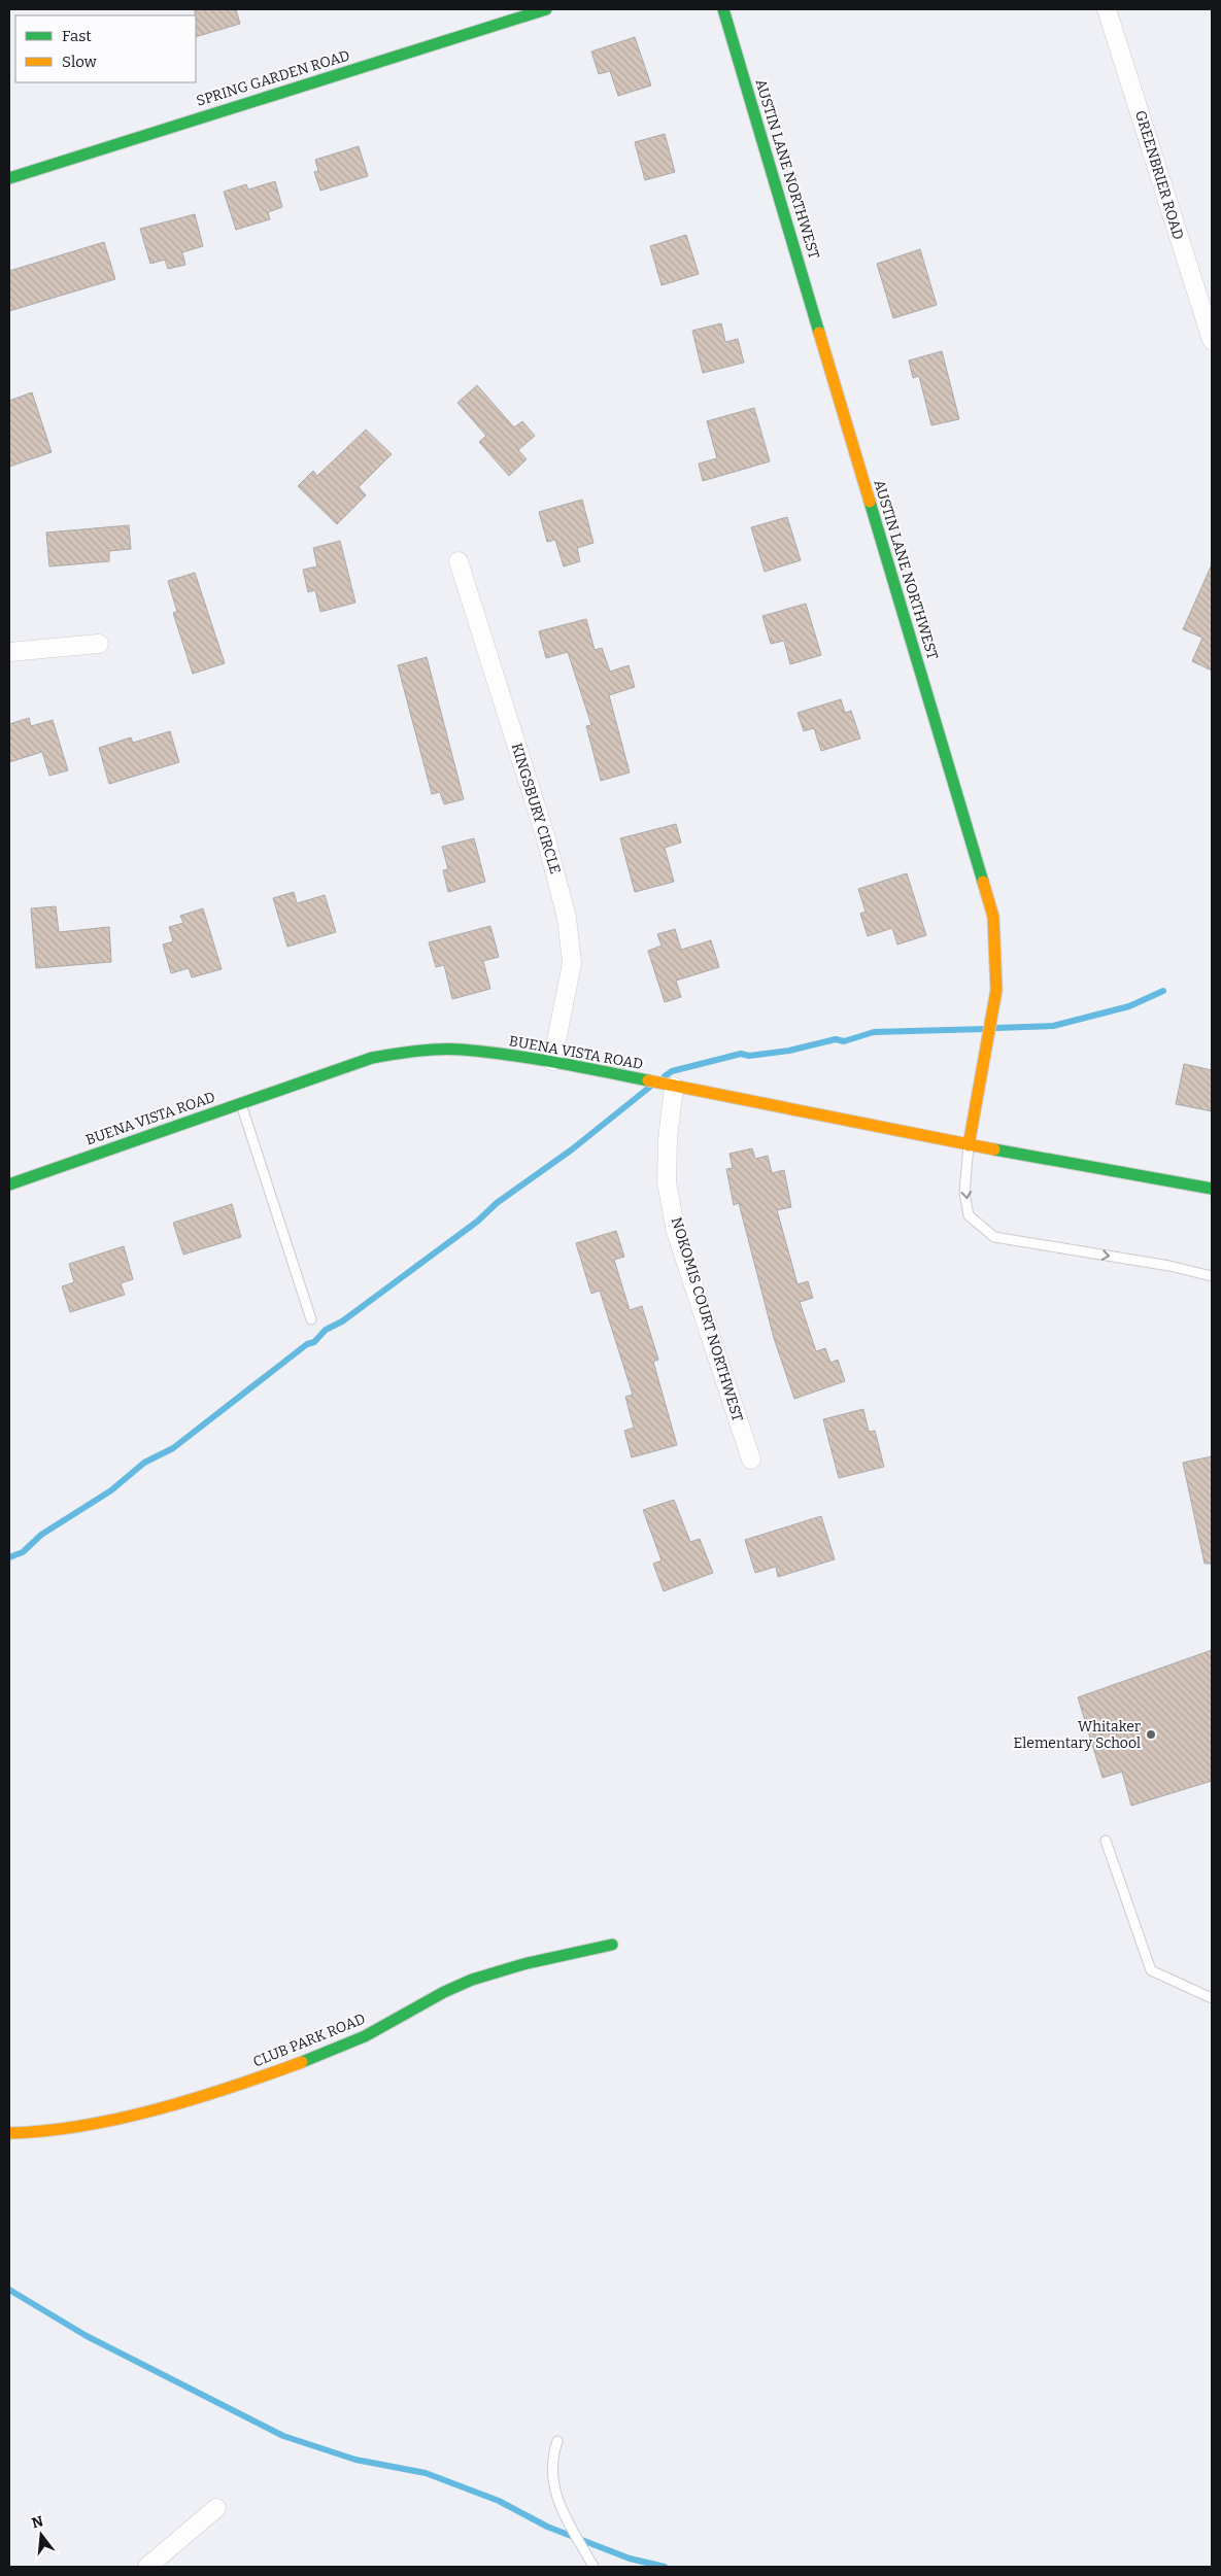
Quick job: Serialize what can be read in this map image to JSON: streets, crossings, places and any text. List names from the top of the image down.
{
  "streets": {
    "street": [
      "SPRING GARDEN ROAD",
      "AUSTIN LANE NORTHWEST",
      "GREENBRIER ROAD",
      "KINGSBURY CIRCLE",
      "BUENA VISTA ROAD",
      "NOKOMIS COURT NORTHWEST",
      "CLUB PARK ROAD"
    ]
  },
  "crossings": [
    ["AUSTIN LANE NORTHWEST", "BUENA VISTA ROAD"],
    ["KINGSBURY CIRCLE", "BUENA VISTA ROAD"],
    ["BUENA VISTA ROAD", "NOKOMIS COURT NORTHWEST"]
  ],
  "places": ["Whitaker Elementary School"],
  "legend": ["Fast", "Slow"],
  "north": "top"
}
